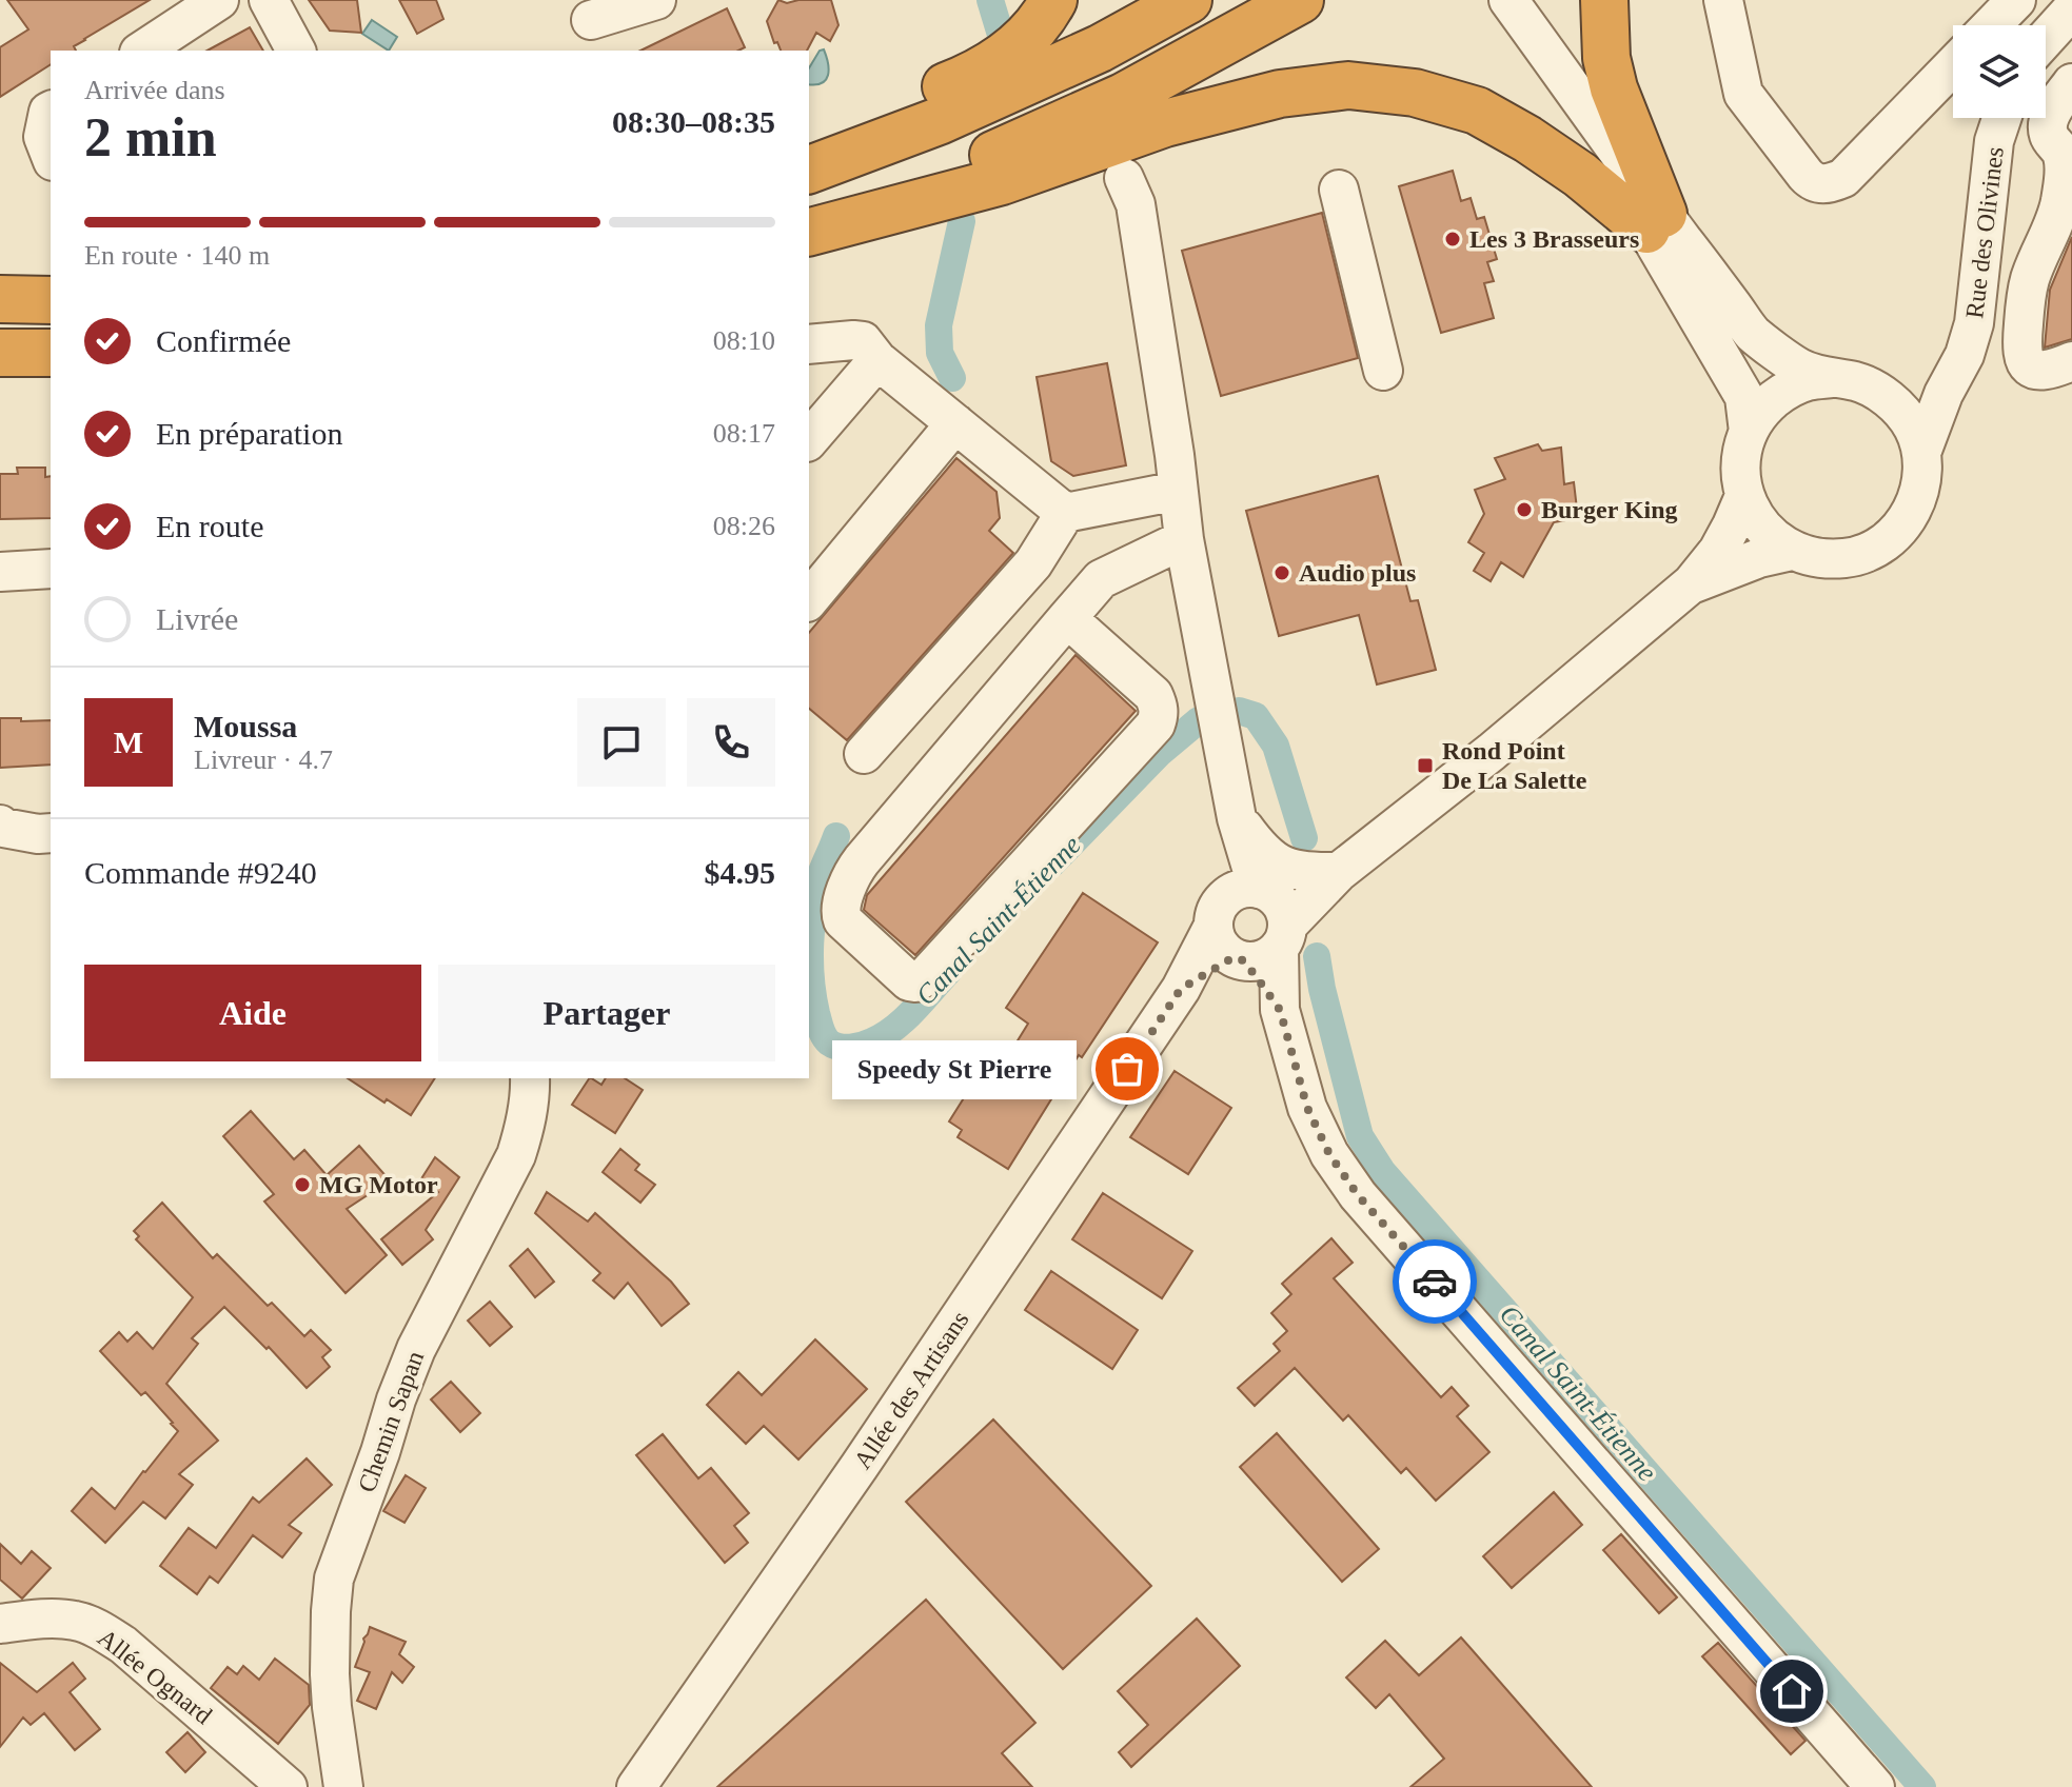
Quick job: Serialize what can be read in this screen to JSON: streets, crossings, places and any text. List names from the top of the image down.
{
  "streets": {
    "street": [
      "Rue des Olivines",
      "Allée des Artisans",
      "Chemin Sapan",
      "Allée Ognard"
    ]
  },
  "water": ["Canal Saint-Étienne"],
  "places": {
    "other": [
      "Les 3 Brasseurs",
      "Burger King",
      "Audio plus",
      "Speedy St Pierre",
      "MG Motor"
    ],
    "transit": ["Rond Point De La Salette"]
  },
  "page": {
    "heading": ["2 min", "Arrivée dans", "08:30–08:35"],
    "panel": [
      "Moussa",
      "Livreur · 4.7",
      "Commande #9240",
      "$4.95"
    ],
    "bar": "En route · 140 m",
    "list": [
      ["Confirmée", "08:10"],
      ["En préparation", "08:17"],
      ["En route", "08:26"],
      "Livrée"
    ],
    "round": "M",
    "buttons": ["Aide", "Partager"],
    "bubble": "Speedy St Pierre"
  }
}
